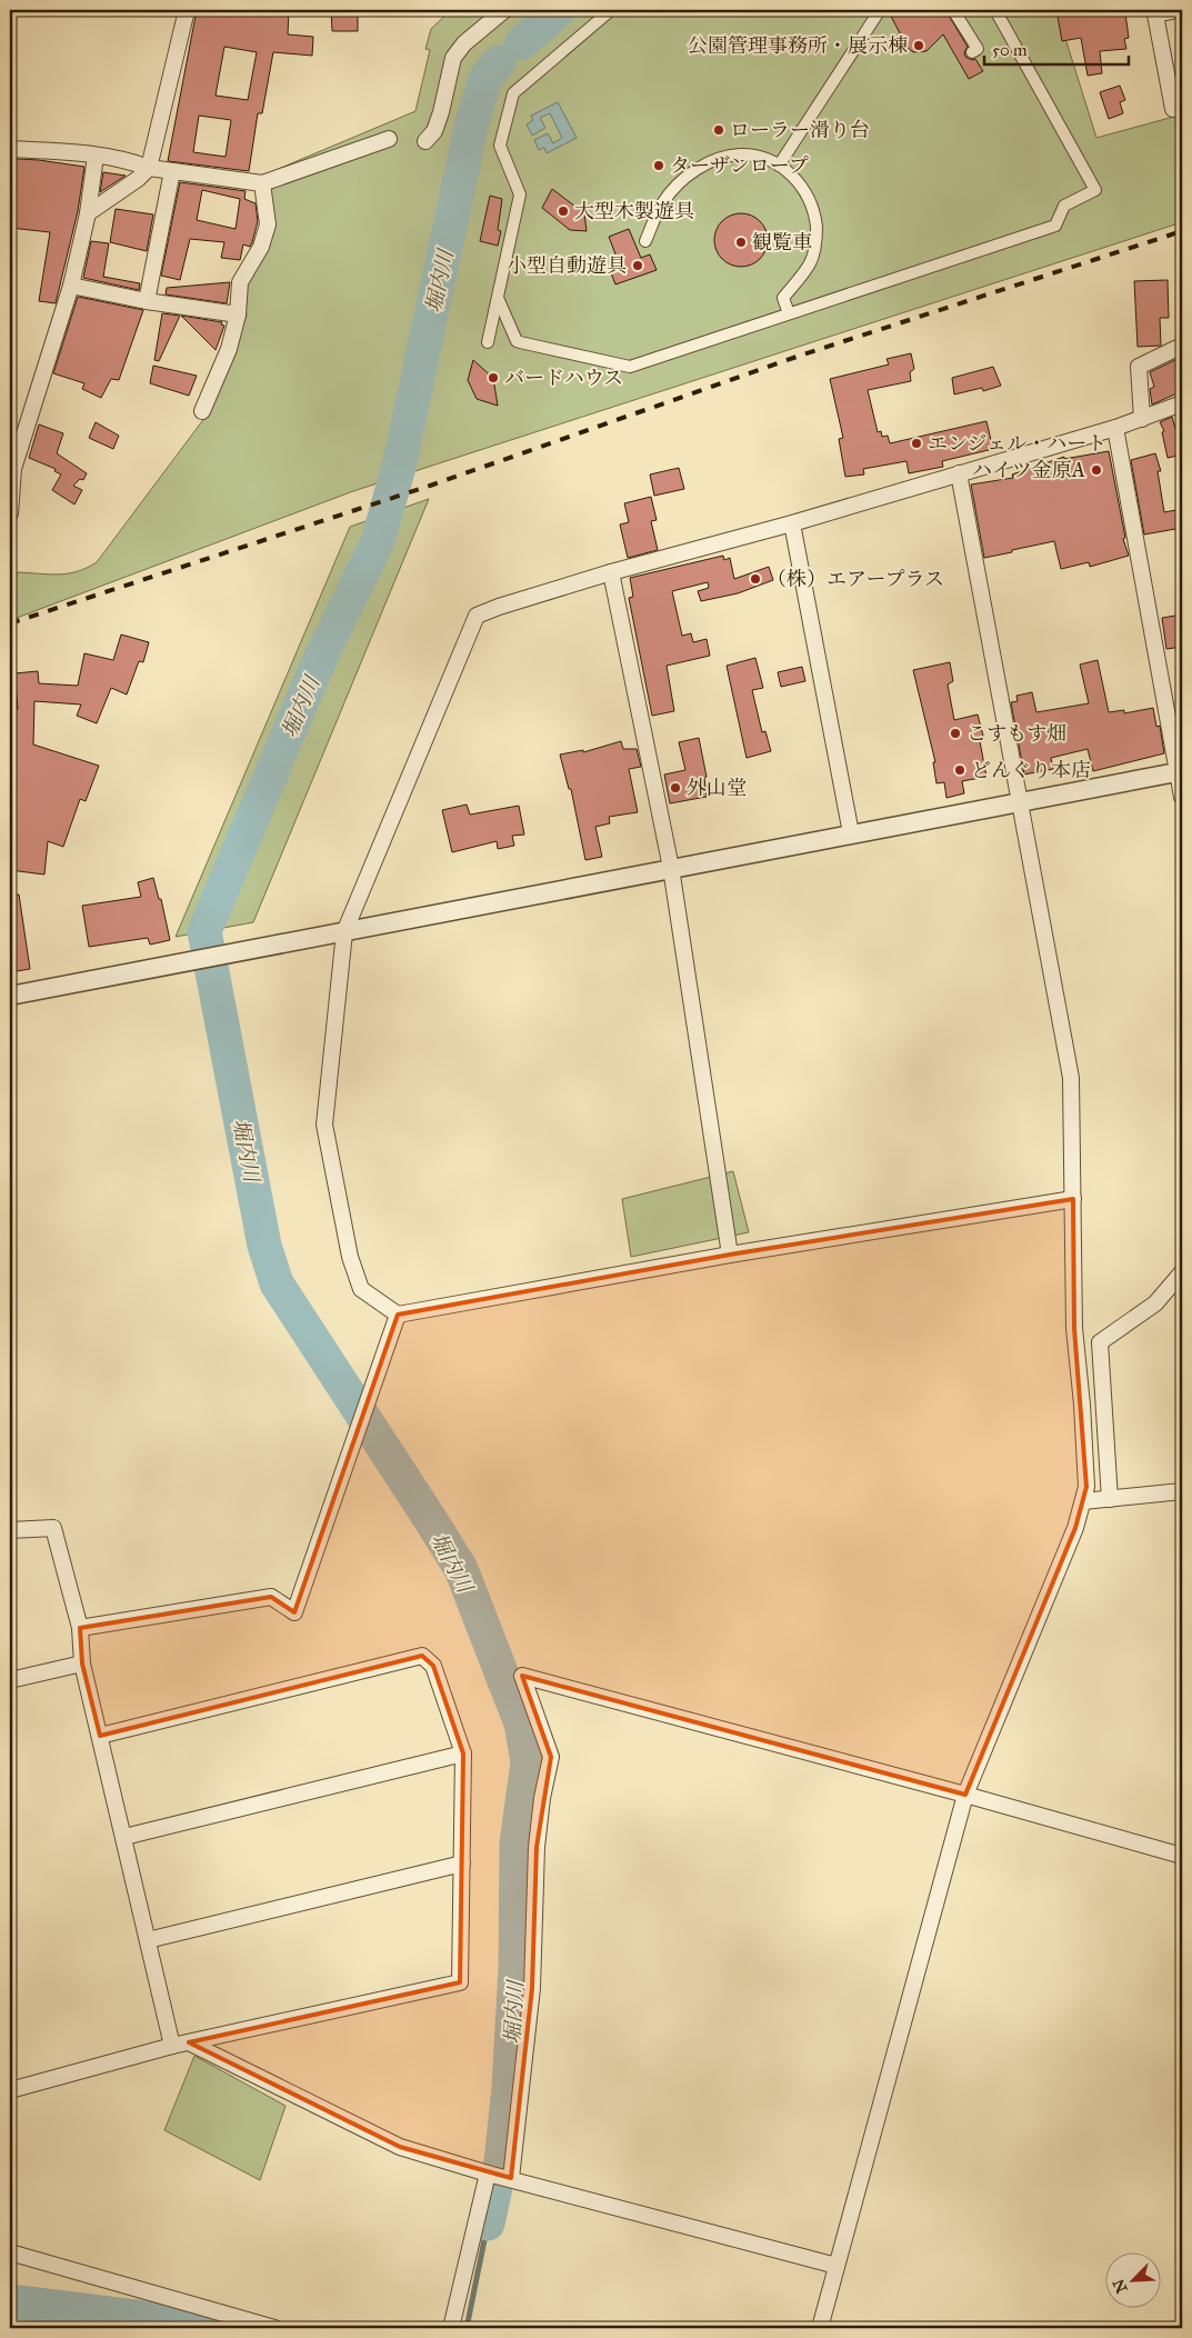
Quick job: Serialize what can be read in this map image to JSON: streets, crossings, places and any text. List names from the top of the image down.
{
  "water": ["堀内川"],
  "places": [
    "公園管理事務所・展示棟",
    "ローラー滑り台",
    "ターザンロープ",
    "大型木製遊具",
    "観覧車",
    "小型自動遊具",
    "バードハウス",
    "エンジェル・ハート",
    "ハイツ金原A",
    "（株）エアープラス",
    "こすもす畑",
    "どんぐり本店",
    "外山堂"
  ],
  "scale_bar": "50 m",
  "north": "bottom left"
}
